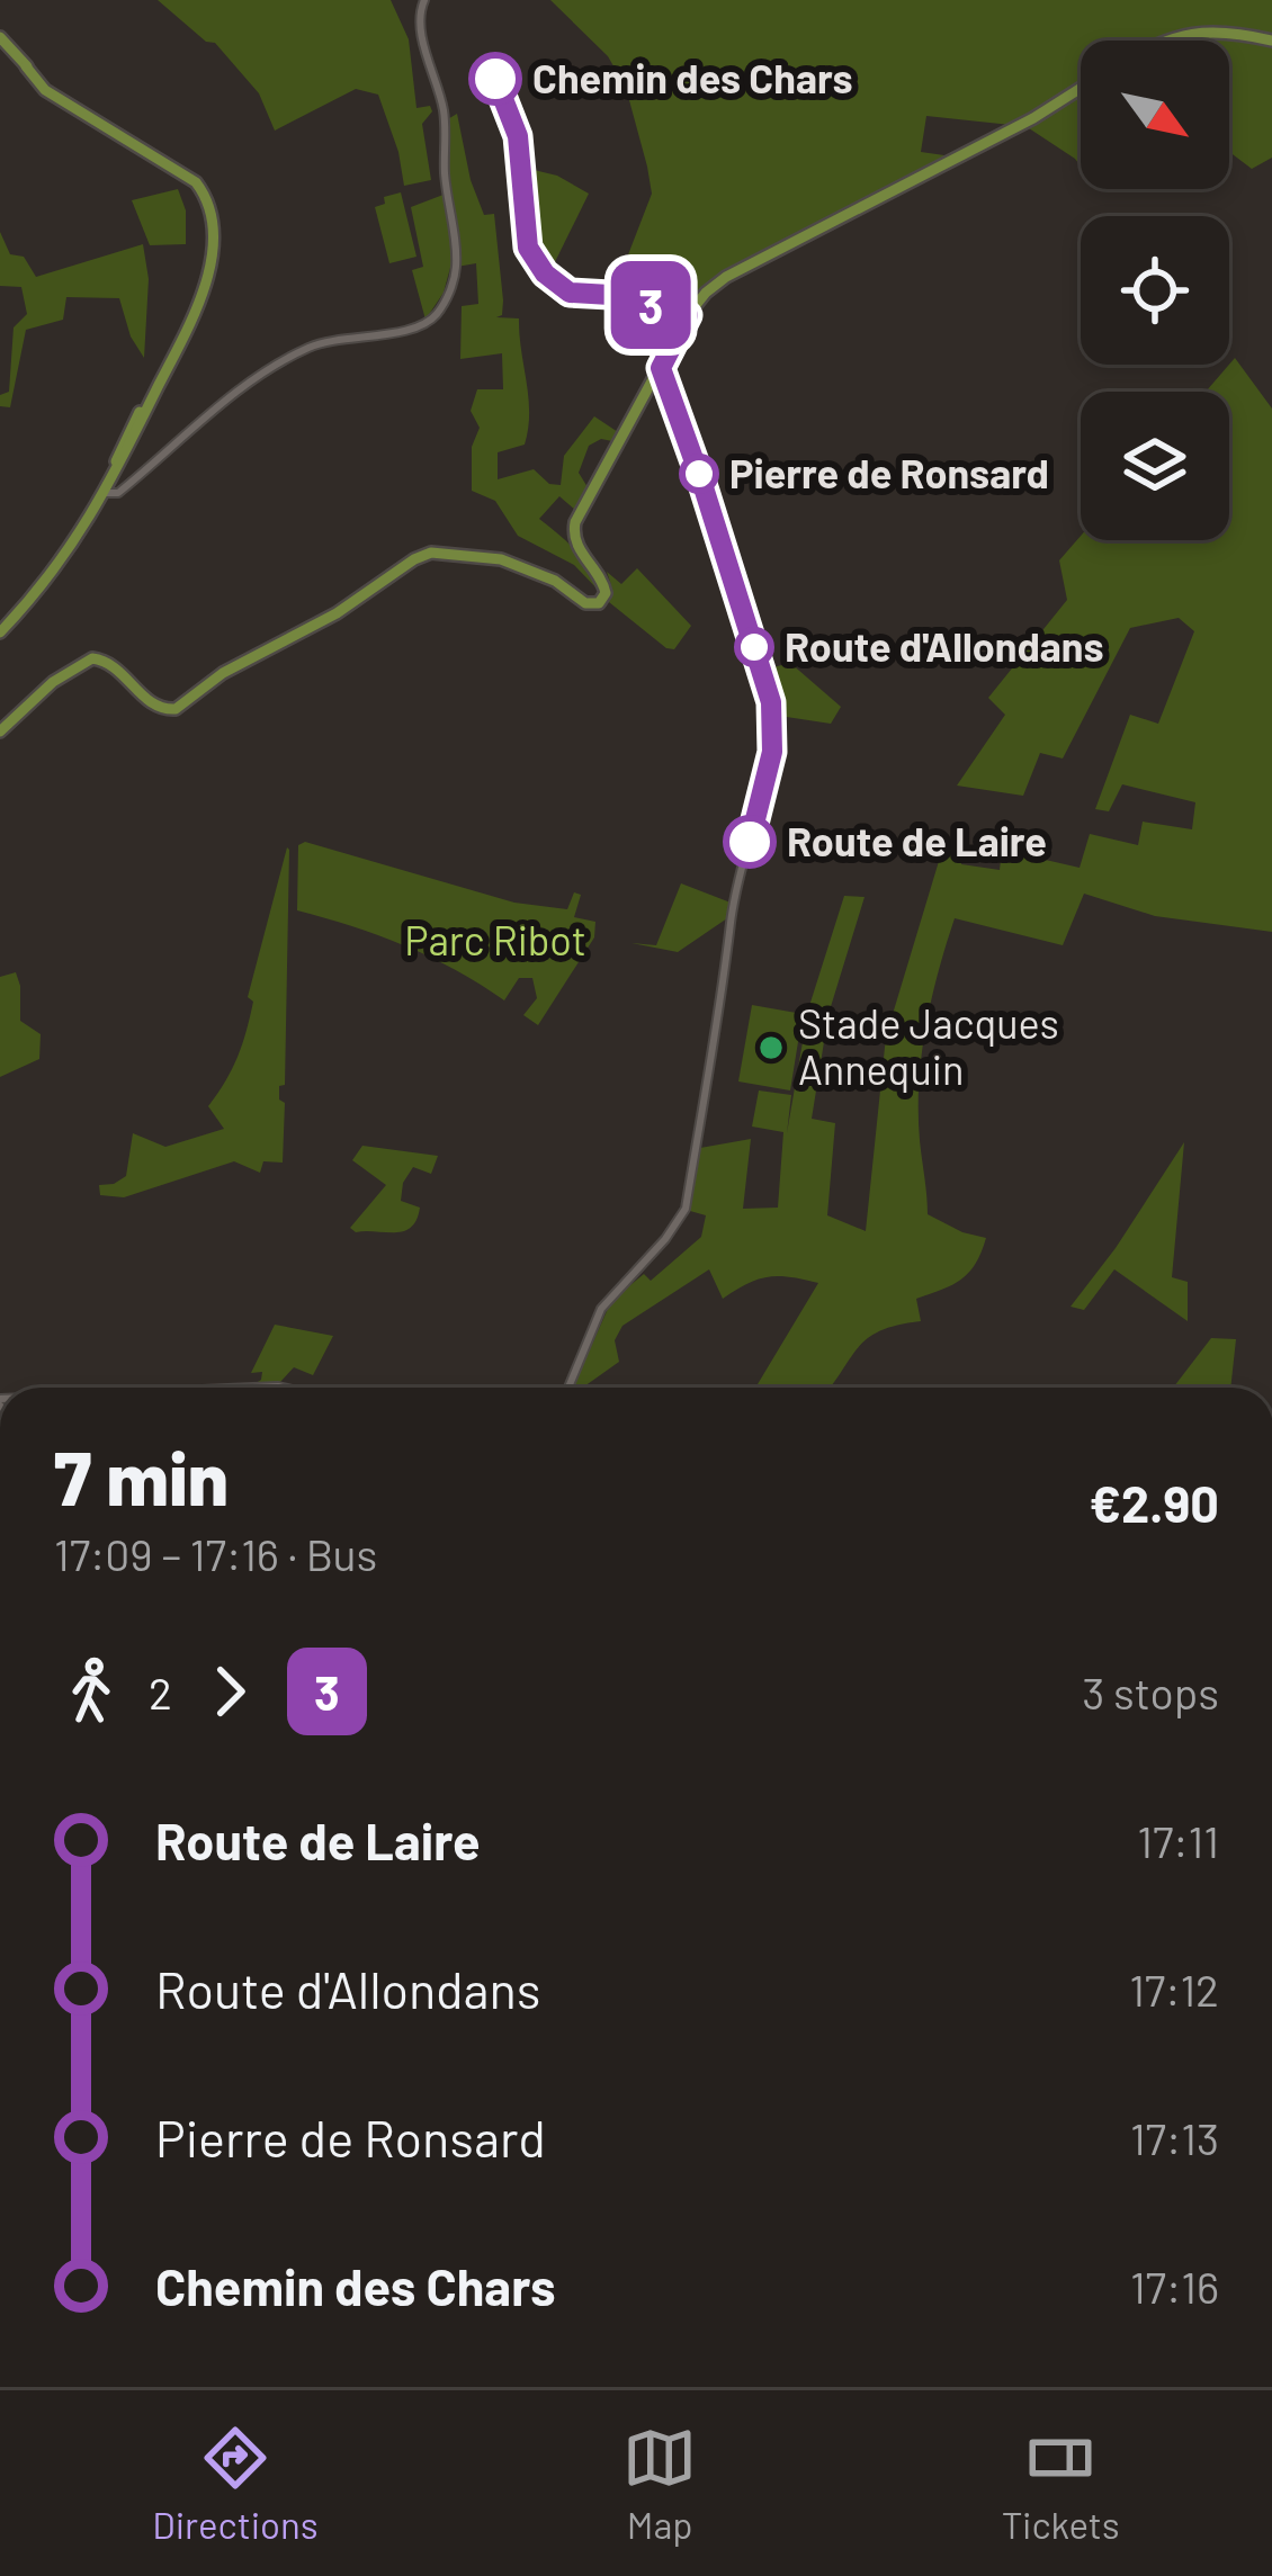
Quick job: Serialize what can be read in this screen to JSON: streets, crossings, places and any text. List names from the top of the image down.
{
  "parks": ["Parc Ribot"],
  "places": [
    "Chemin des Chars",
    "Pierre de Ronsard",
    "Route d'Allondans",
    "Route de Laire",
    "Stade Jacques Annequin"
  ],
  "lines": ["bus line 3"],
  "north": "bottom right",
  "page": {
    "on_map": "3",
    "heading": ["7 min", "17:09 – 17:16 · Bus", "€2.90"],
    "legs": ["2", "3", "3 stops"],
    "list": [
      {
        "name": "Route de Laire",
        "value": "17:11"
      },
      {
        "name": "Route d'Allondans",
        "value": "17:12"
      },
      {
        "name": "Pierre de Ronsard",
        "value": "17:13"
      },
      {
        "name": "Chemin des Chars",
        "value": "17:16"
      }
    ],
    "tabs": ["Directions", "Map", "Tickets"]
  }
}
